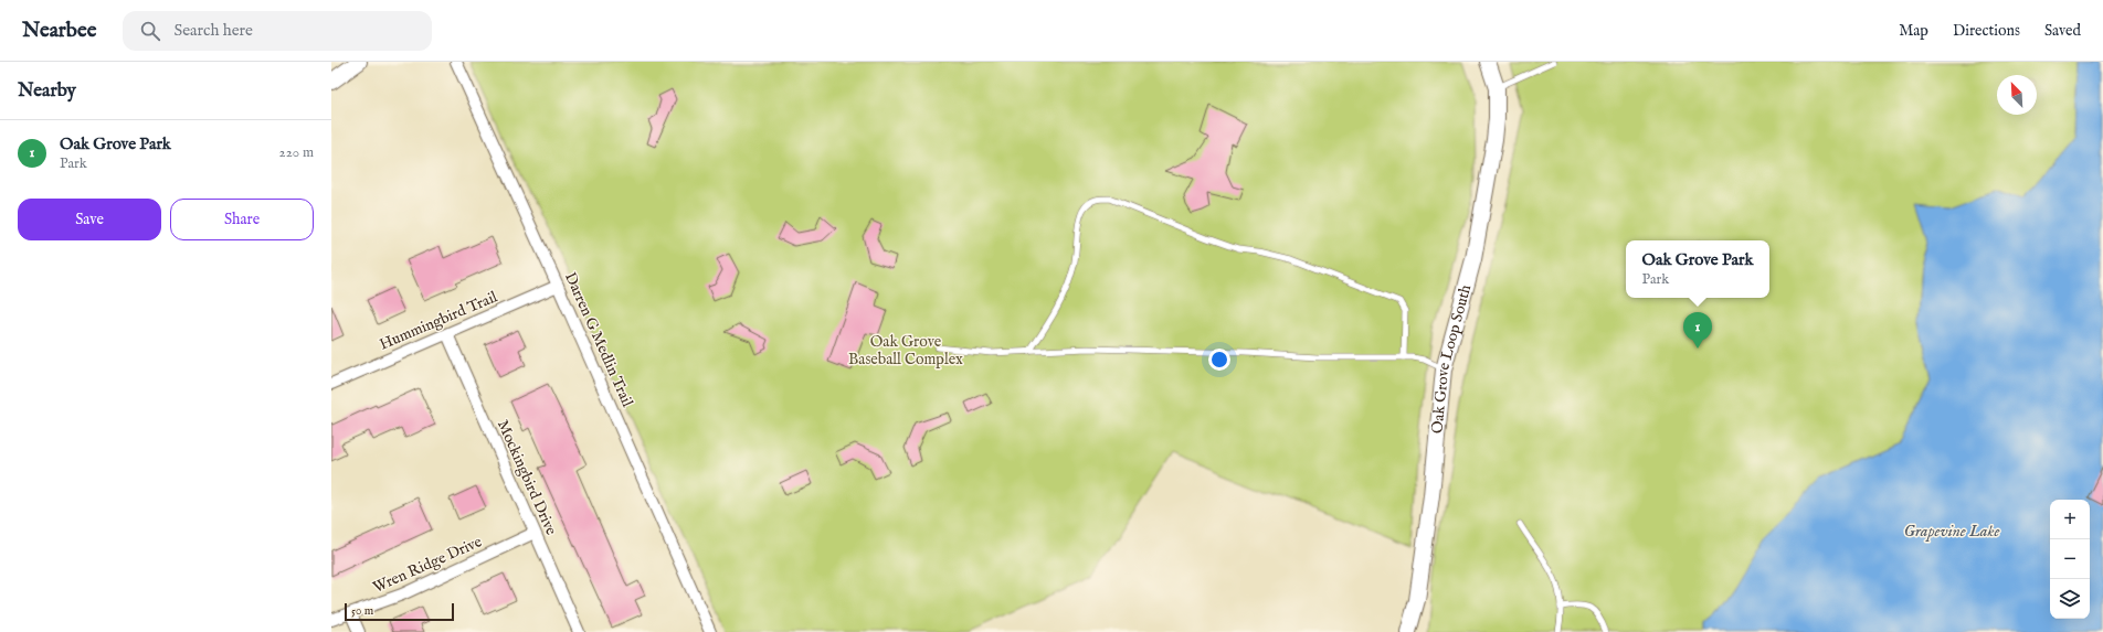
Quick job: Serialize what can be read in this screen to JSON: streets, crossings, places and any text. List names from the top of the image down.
{
  "streets": {
    "street": [
      "Hummingbird Trail",
      "Darren G Medlin Trail",
      "Oak Grove Loop South",
      "Mockingbird Drive",
      "Wren Ridge Drive"
    ]
  },
  "crossings": [
    ["Hummingbird Trail", "Darren G Medlin Trail"],
    ["Hummingbird Trail", "Mockingbird Drive"],
    ["Mockingbird Drive", "Wren Ridge Drive"]
  ],
  "water": ["Grapevine Lake"],
  "parks": ["Oak Grove Baseball Complex"],
  "scale_bar": "50 m",
  "north": "top left",
  "page": {
    "header": "Nearbee",
    "search": "Search here",
    "nav": ["Map", "Directions", "Saved"],
    "heading": "Nearby",
    "list": [
      {
        "mark": "1",
        "name": "Oak Grove Park",
        "note": "Park",
        "value": "220 m"
      }
    ],
    "buttons": ["Save", "Share"],
    "popup": ["Oak Grove Park", "Park"],
    "pins": "1",
    "map_buttons": ["+", "−"],
    "scale": "50 m"
  }
}
